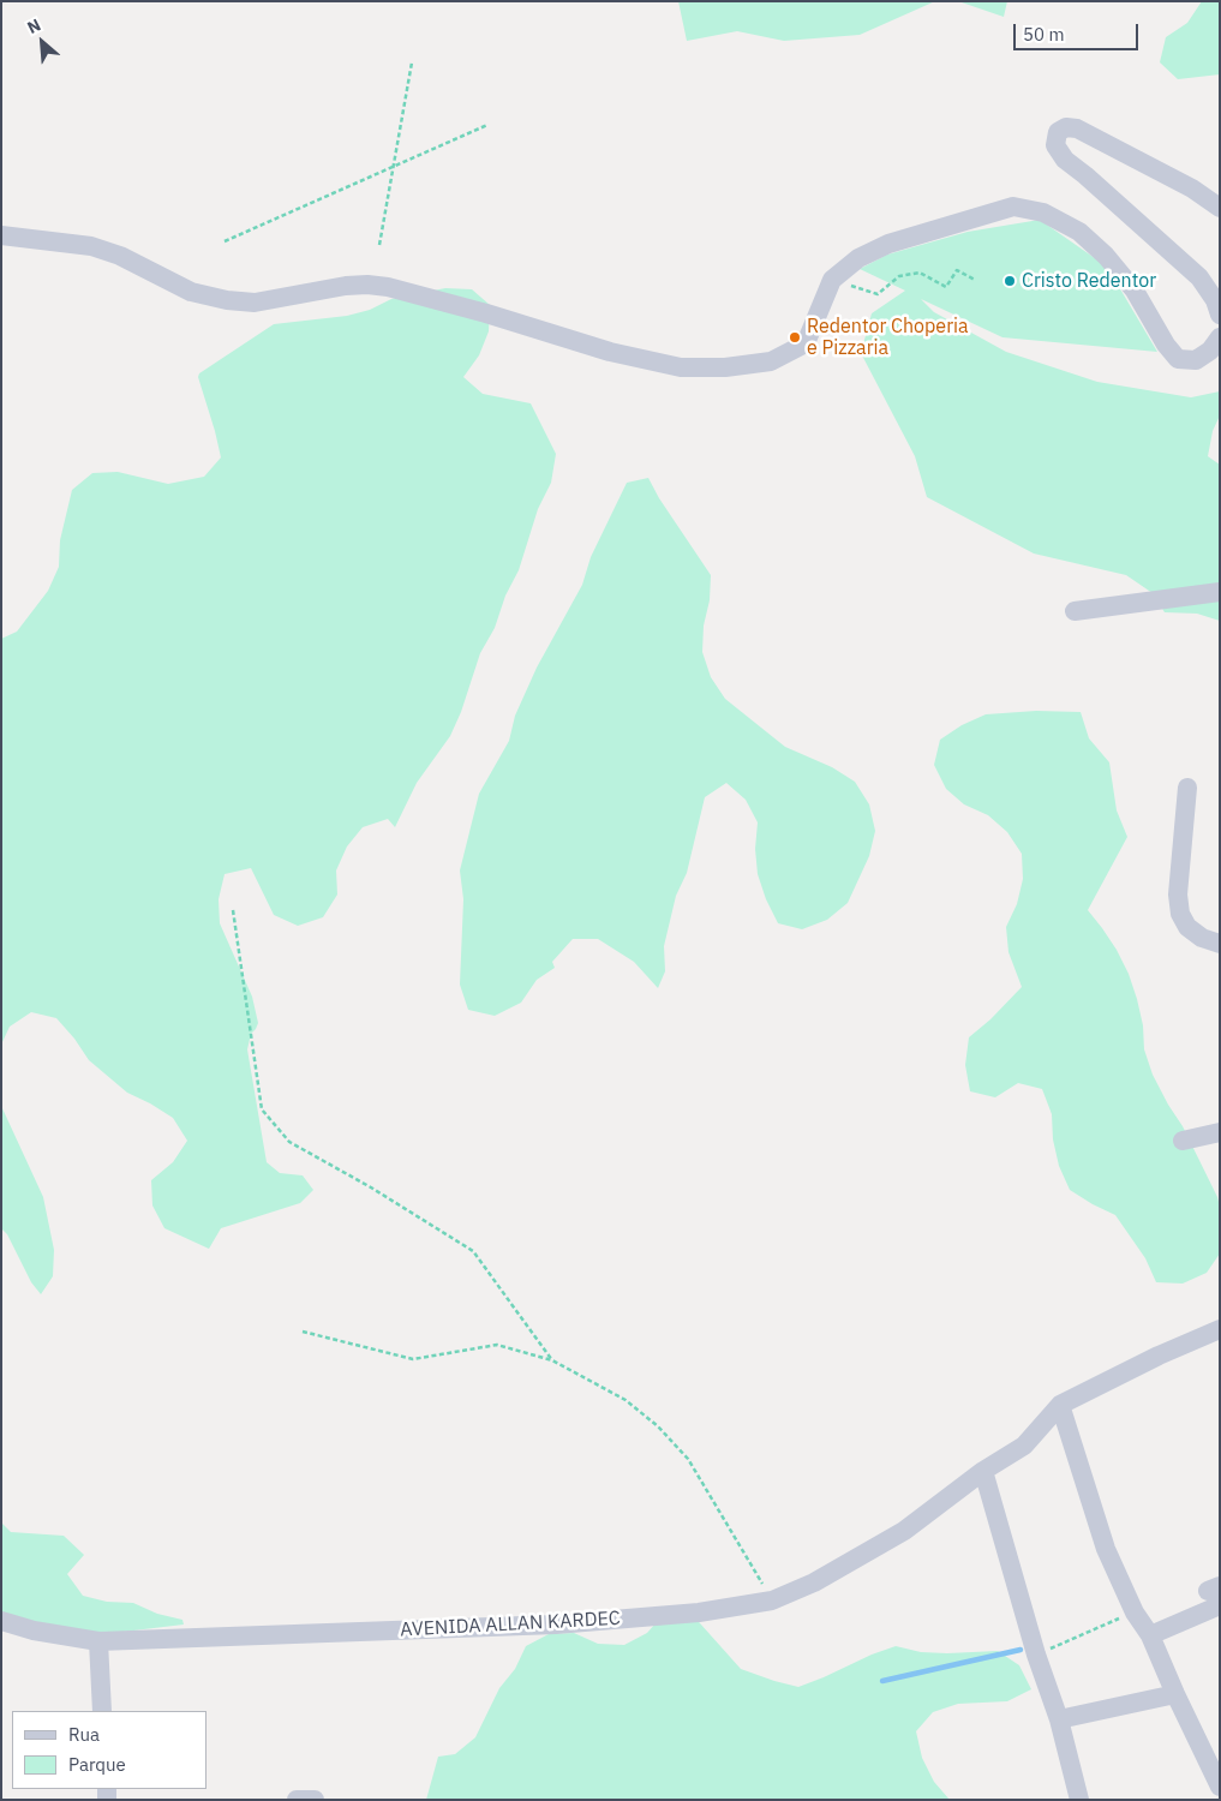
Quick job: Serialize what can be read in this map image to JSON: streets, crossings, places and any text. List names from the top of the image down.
{
  "streets": {
    "street": ["AVENIDA ALLAN KARDEC"]
  },
  "places": ["Cristo Redentor", "Redentor Choperia e Pizzaria"],
  "legend": ["Rua", "Parque"],
  "scale_bar": "50 m",
  "north": "top left"
}
